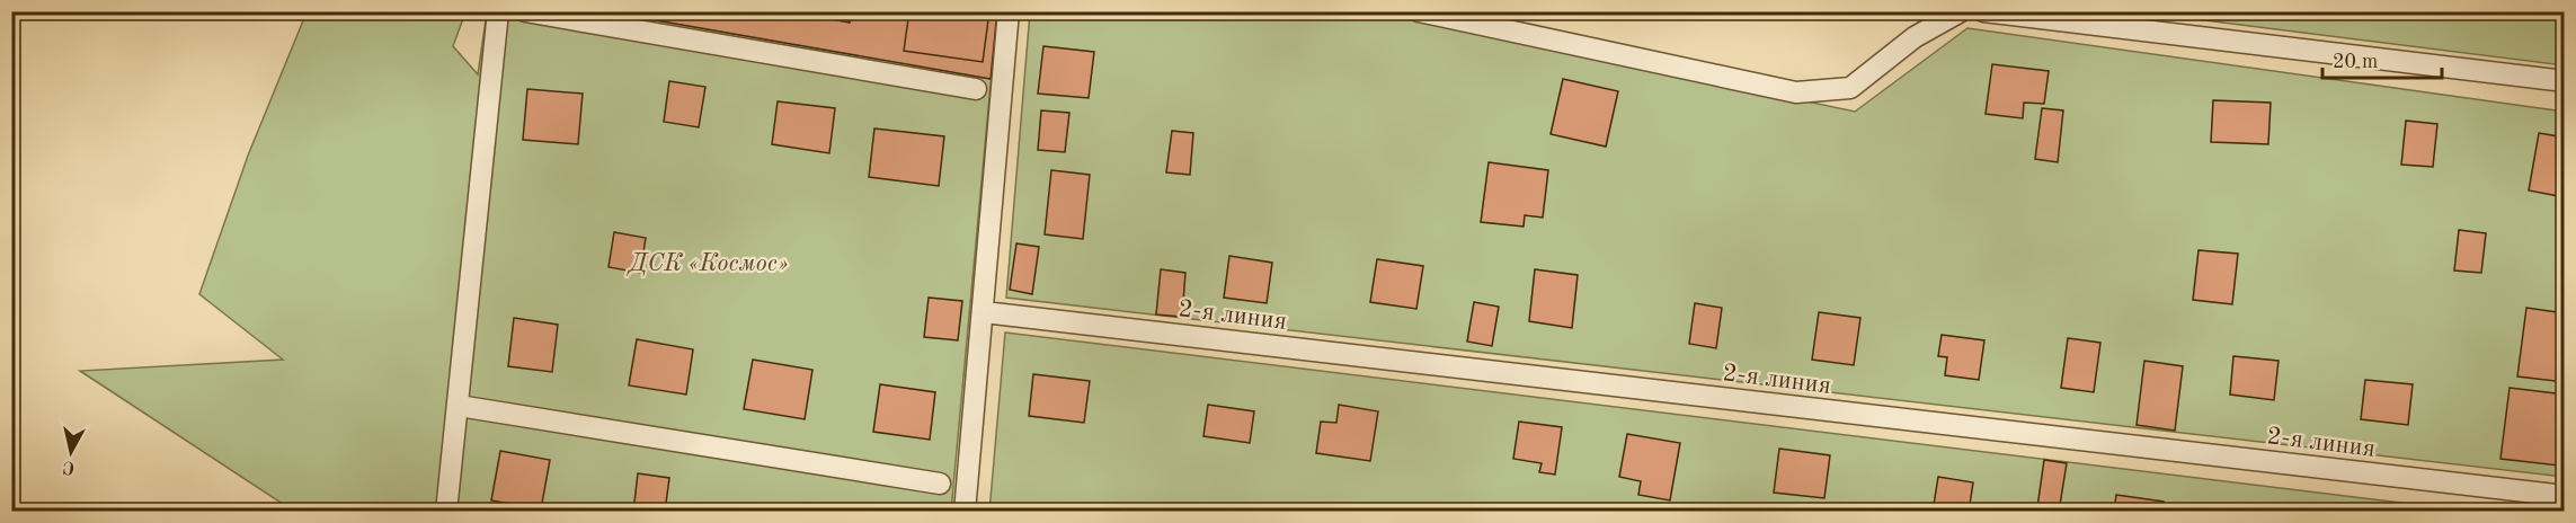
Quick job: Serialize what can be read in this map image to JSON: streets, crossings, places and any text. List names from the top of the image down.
{
  "streets": {
    "lane": ["2-я линия"]
  },
  "parks": ["ДСК «Космос»"],
  "scale_bar": "20 m",
  "north": "bottom"
}
